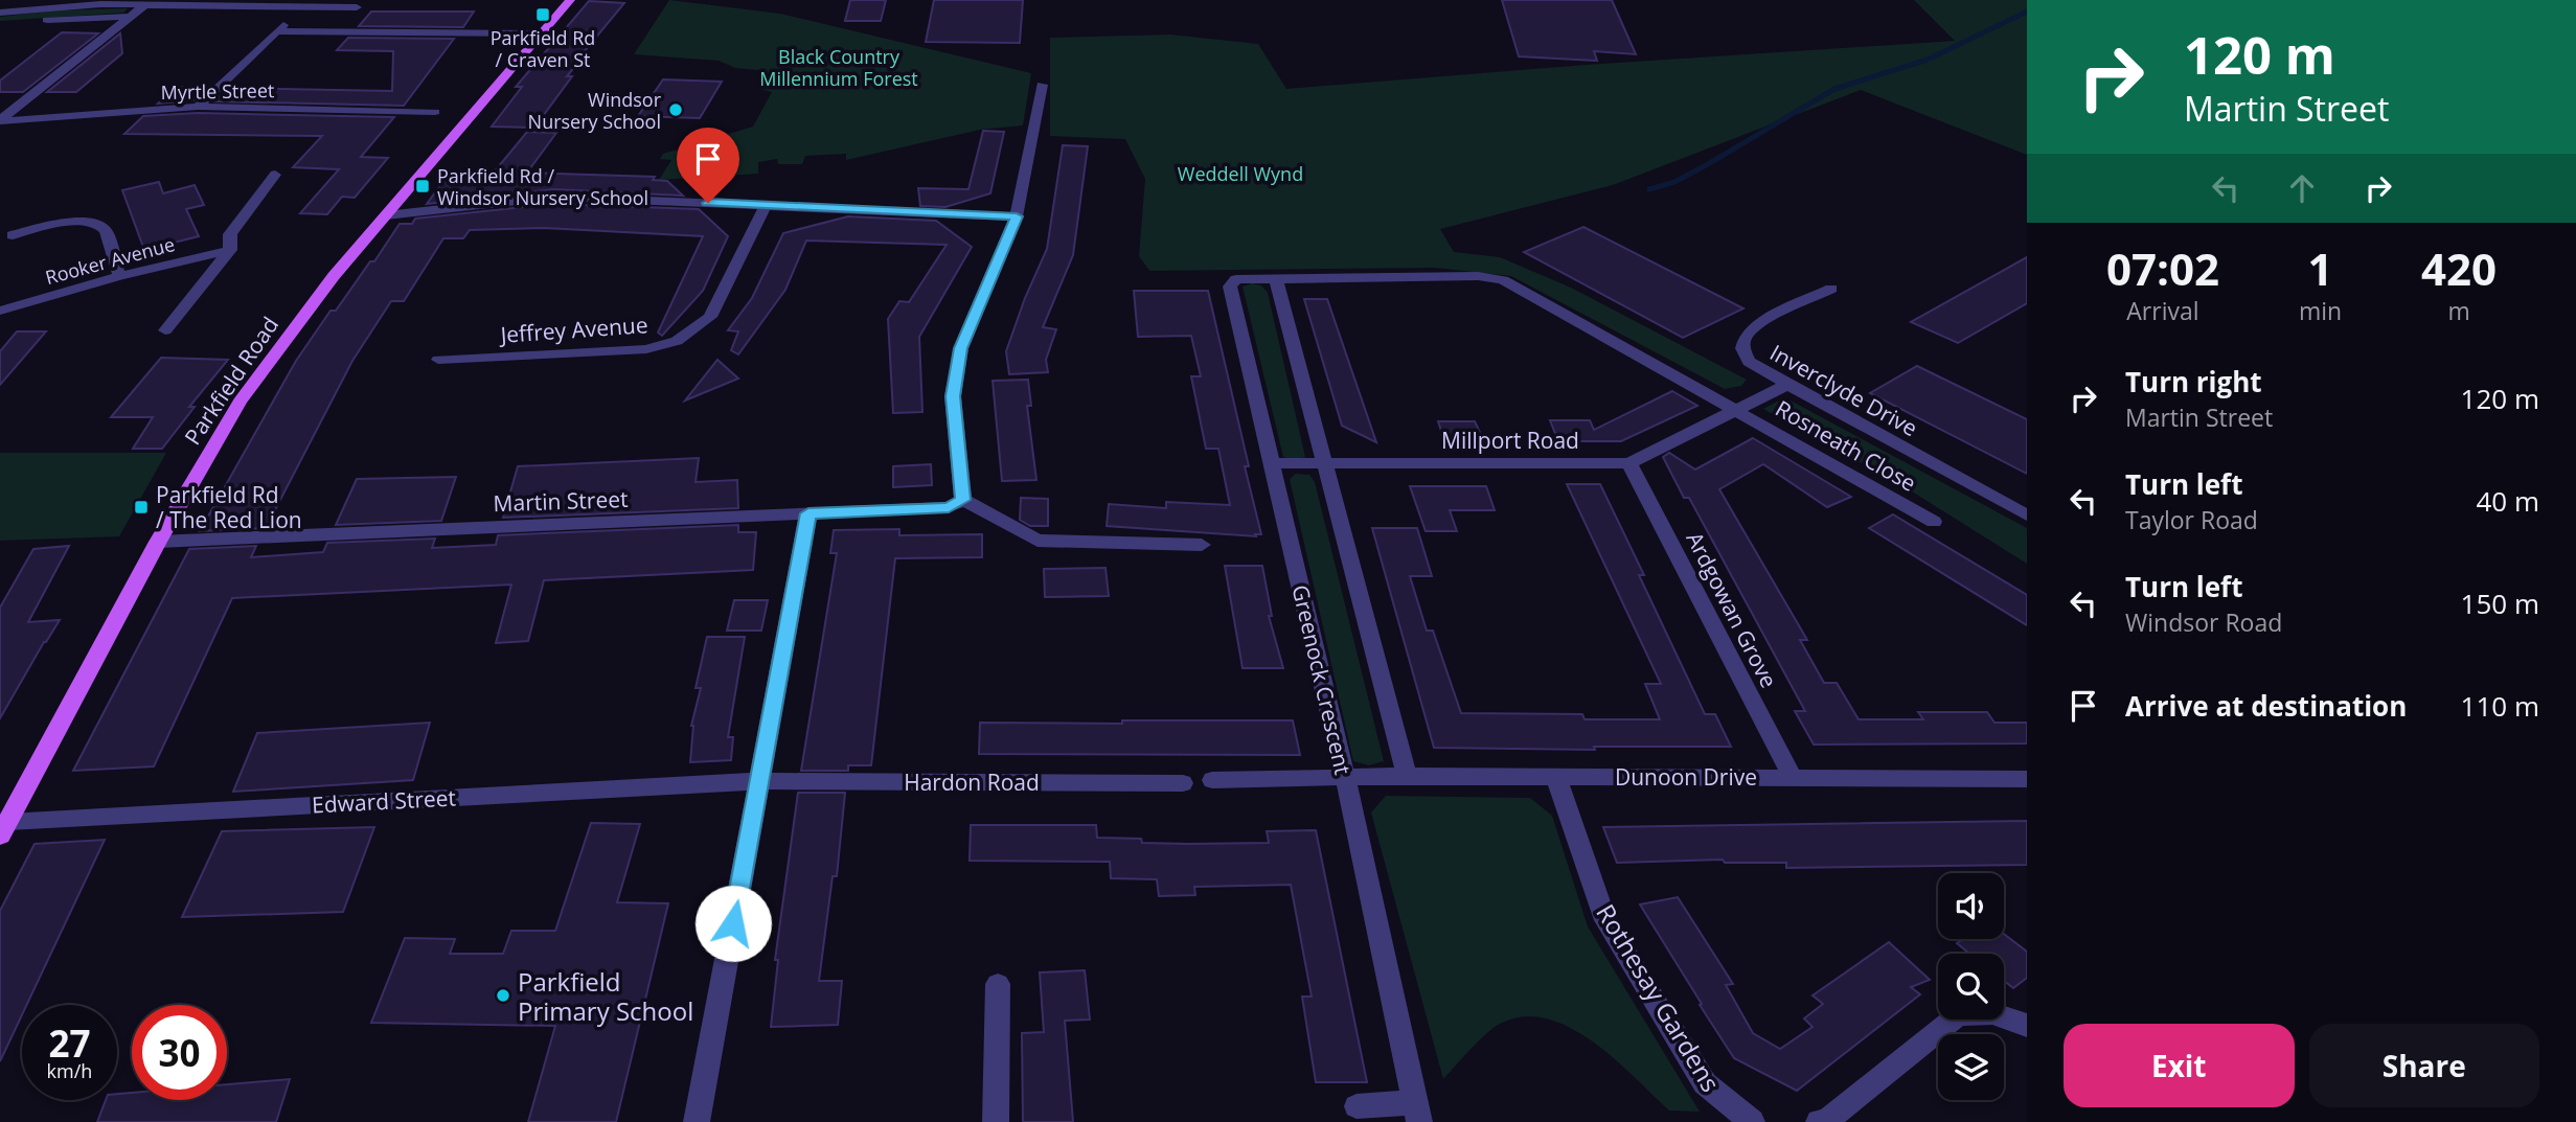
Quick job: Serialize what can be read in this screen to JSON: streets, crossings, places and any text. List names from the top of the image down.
{
  "streets": {
    "main road": ["Parkfield Road"],
    "street": [
      "Myrtle Street",
      "Rooker Avenue",
      "Jeffrey Avenue",
      "Inverclyde Drive",
      "Millport Road",
      "Rosneath Close",
      "Martin Street",
      "Ardgowan Grove",
      "Greenock Crescent",
      "Dunoon Drive",
      "Hardon Road",
      "Edward Street",
      "Rothesay Gardens"
    ]
  },
  "crossings": [
    ["Parkfield Road", "Martin Street"],
    ["Parkfield Road", "Edward Street"],
    ["Inverclyde Drive", "Millport Road"],
    ["Millport Road", "Rosneath Close"],
    ["Millport Road", "Ardgowan Grove"],
    ["Millport Road", "Greenock Crescent"],
    ["Rosneath Close", "Greenock Crescent"],
    ["Ardgowan Grove", "Dunoon Drive"],
    ["Greenock Crescent", "Dunoon Drive"],
    ["Dunoon Drive", "Rothesay Gardens"],
    ["Hardon Road", "Edward Street"]
  ],
  "parks": ["Black Country Millennium Forest", "Weddell Wynd"],
  "places": {
    "transit": ["Parkfield Rd / Craven St", "Parkfield Rd / Windsor Nursery School", "Parkfield Rd / The Red Lion"],
    "other": ["Windsor Nursery School", "Parkfield Primary School"]
  },
  "page": {
    "turn": ["120 m", "Martin Street"],
    "eta": [
      "07:02",
      "Arrival",
      "1",
      "min",
      "420",
      "m"
    ],
    "list": [
      {
        "name": "Turn right",
        "note": "Martin Street",
        "value": "120 m"
      },
      {
        "name": "Turn left",
        "note": "Taylor Road",
        "value": "40 m"
      },
      {
        "name": "Turn left",
        "note": "Windsor Road",
        "value": "150 m"
      },
      {
        "name": "Arrive at destination",
        "value": "110 m"
      }
    ],
    "speed": "27 km/h",
    "limit": "30",
    "buttons": ["Exit", "Share"]
  }
}
